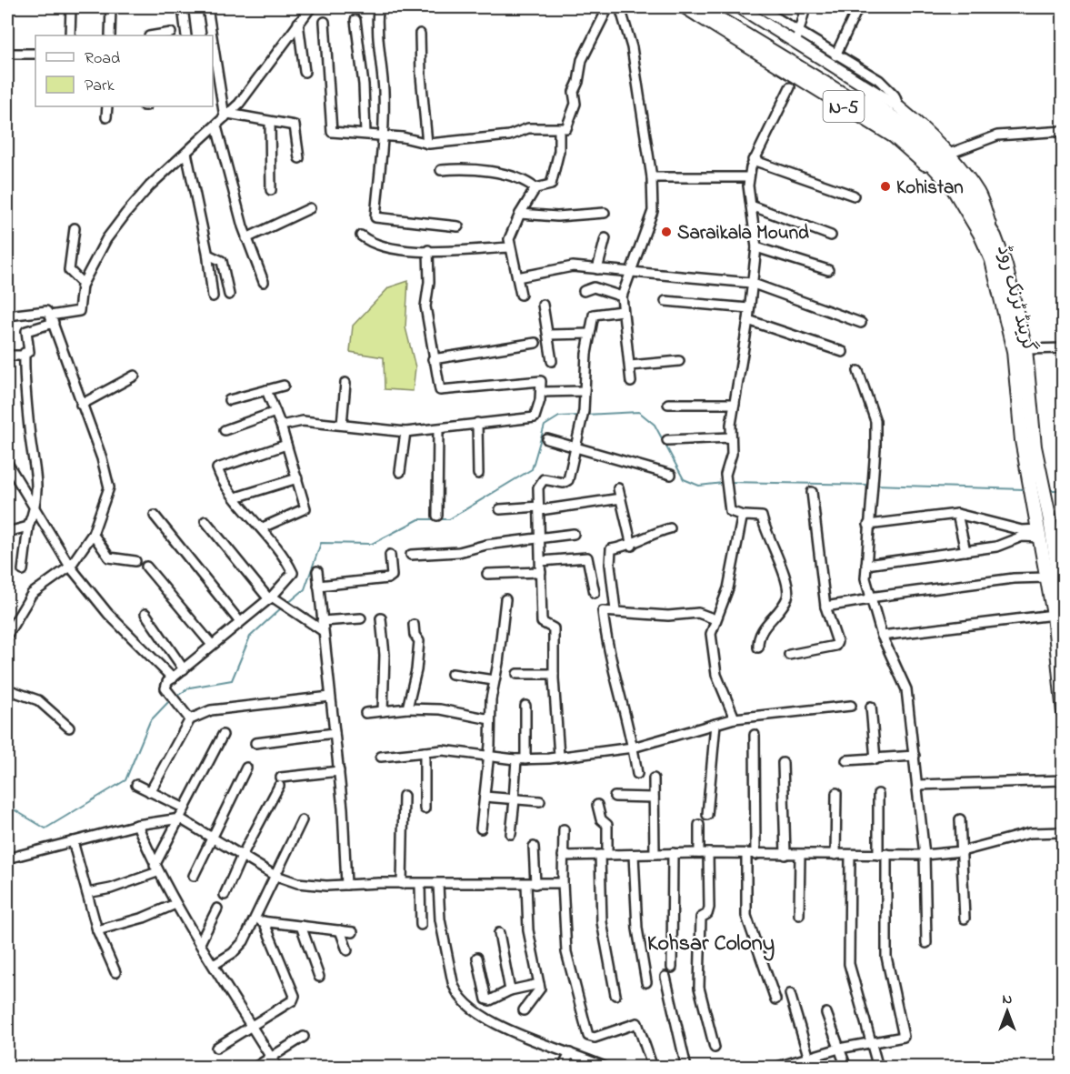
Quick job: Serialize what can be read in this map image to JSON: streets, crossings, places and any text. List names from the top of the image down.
{
  "streets": {
    "highway": ["N-5", "گرینڈ ٹرنک روڈ"]
  },
  "districts": ["Kohsar Colony"],
  "places": ["Kohistan", "Saraikala Mound"],
  "legend": ["Road", "Park"],
  "north": "top"
}
